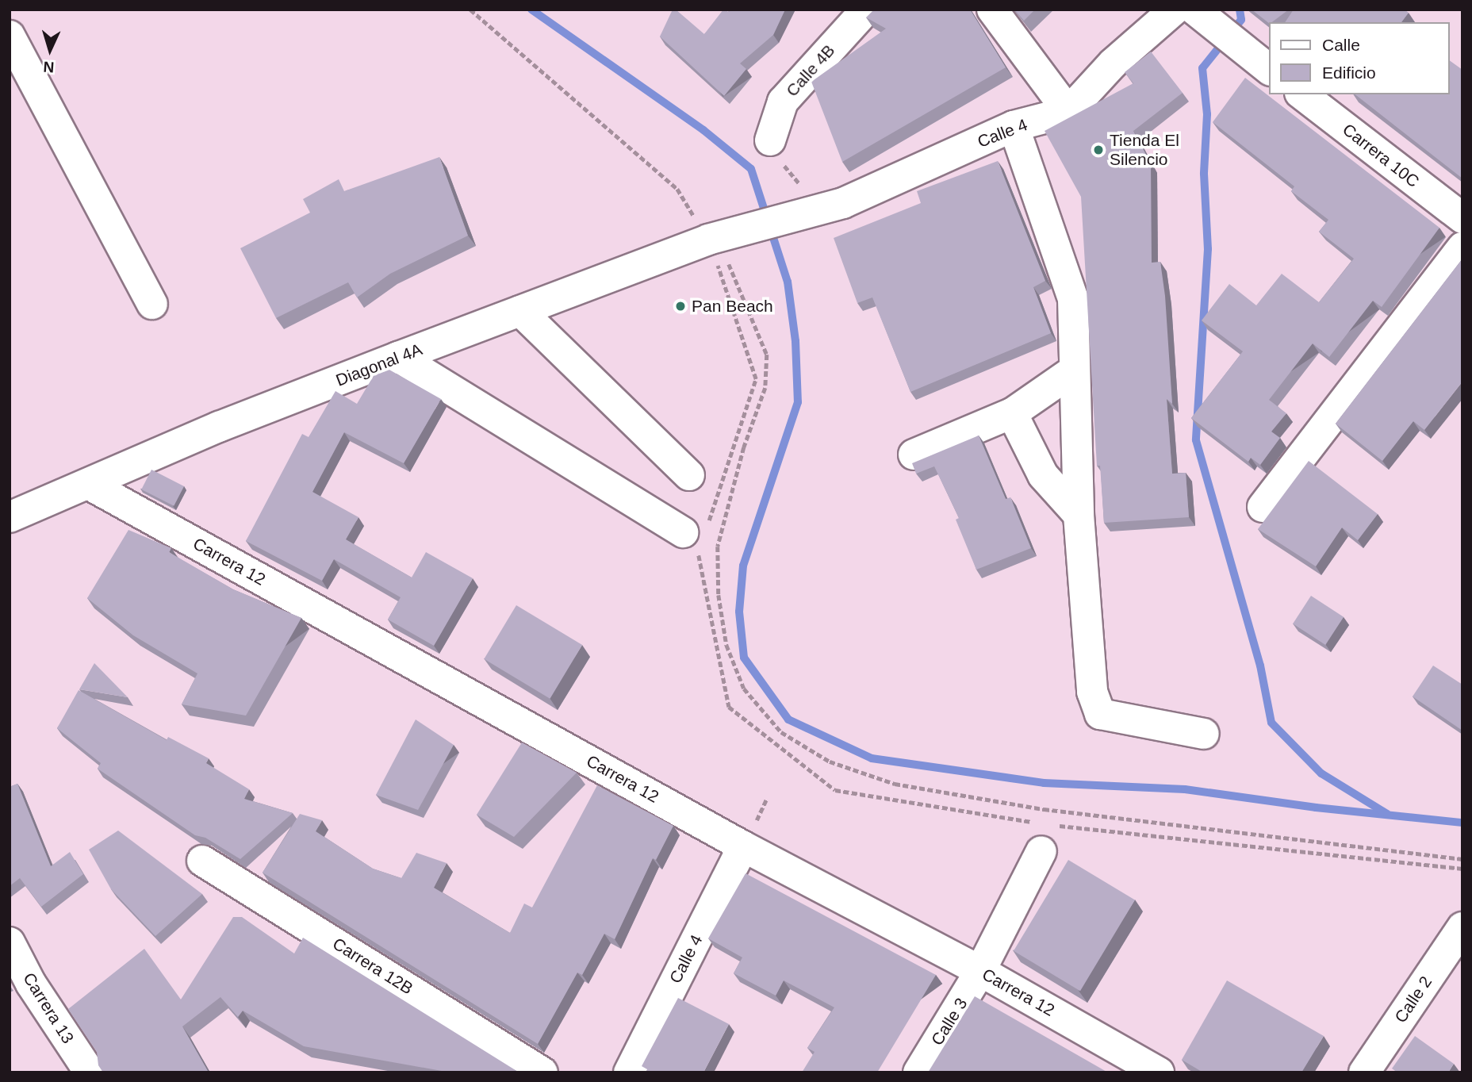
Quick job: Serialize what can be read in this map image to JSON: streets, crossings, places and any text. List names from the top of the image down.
{
  "streets": {
    "street": [
      "Calle 4B",
      "Calle 4",
      "Carrera 10C",
      "Diagonal 4A",
      "Carrera 12",
      "Carrera 12B",
      "Calle 2",
      "Carrera 13",
      "Calle 3"
    ]
  },
  "crossings": [
    ["Calle 4", "Diagonal 4A"],
    ["Calle 4", "Carrera 12"],
    ["Diagonal 4A", "Carrera 12"],
    ["Carrera 12", "Calle 3"]
  ],
  "places": ["Tienda El Silencio", "Pan Beach"],
  "legend": ["Calle", "Edificio"],
  "north": "bottom"
}
